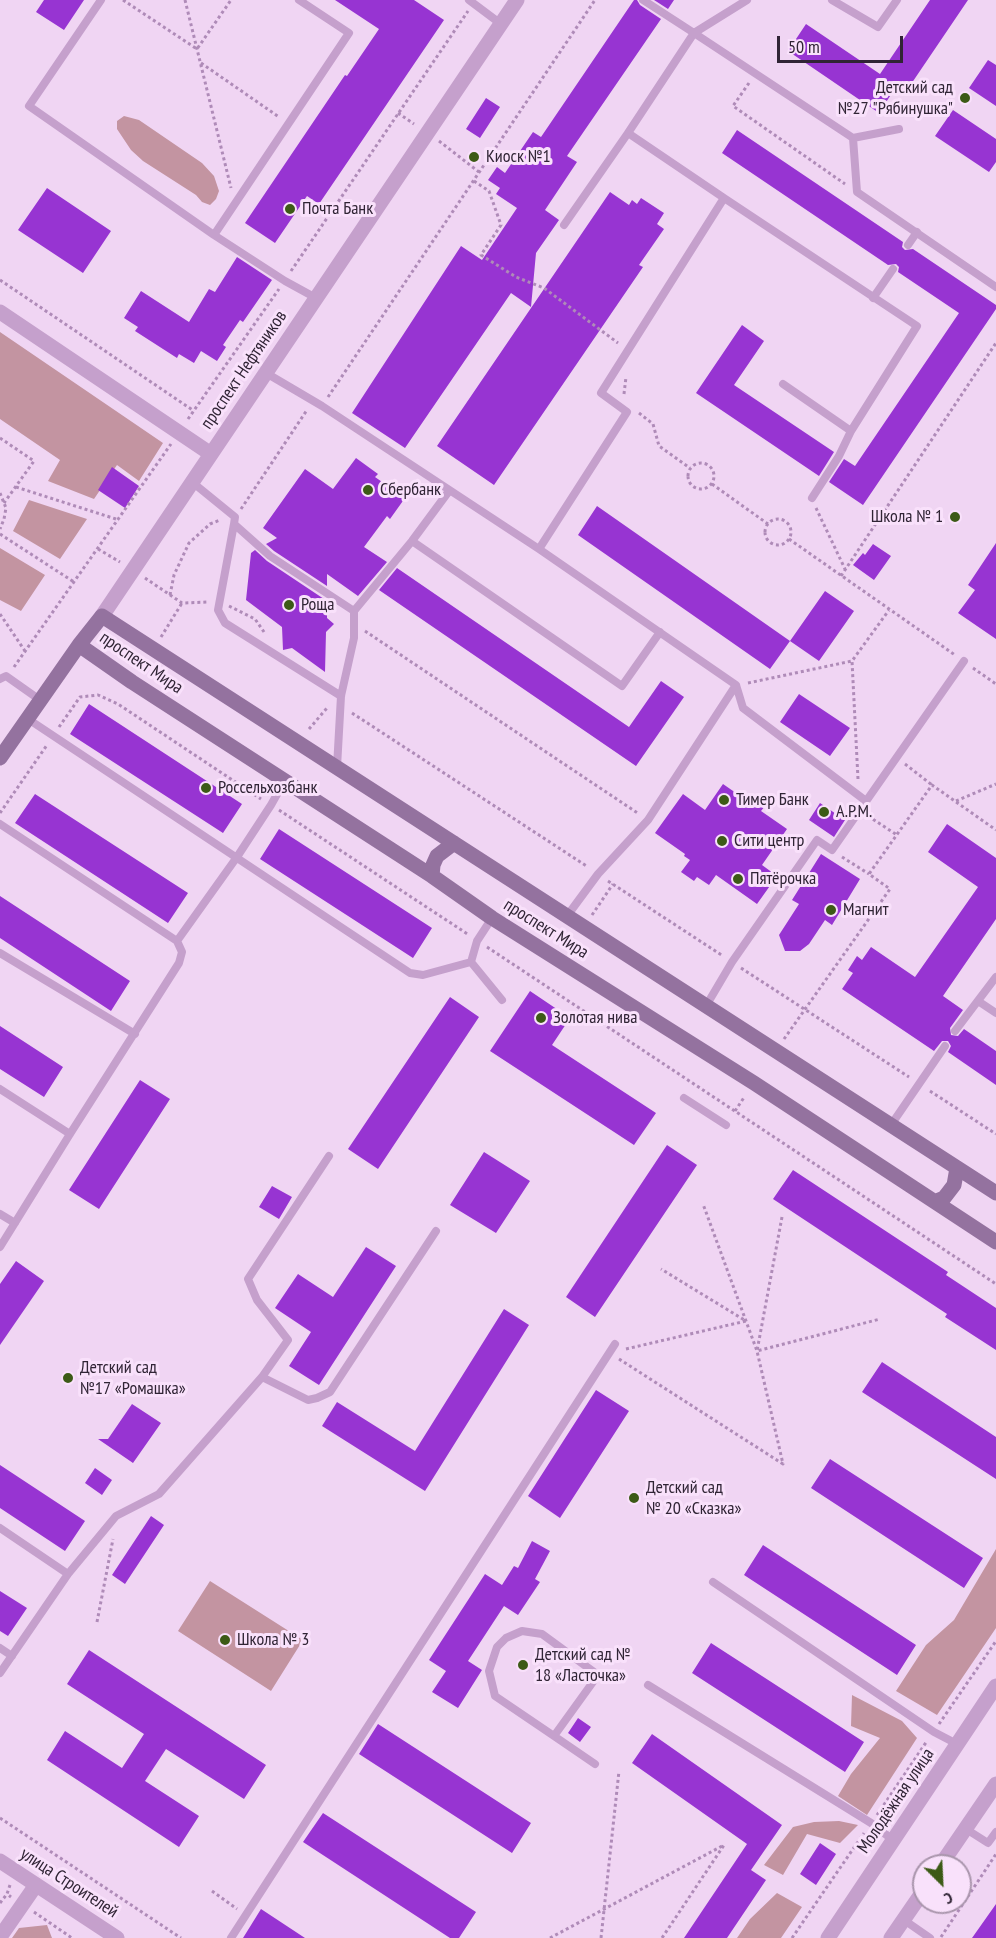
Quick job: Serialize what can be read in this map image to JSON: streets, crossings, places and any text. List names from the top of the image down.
{
  "streets": {
    "main road": ["проспект Нефтяников", "проспект Мира"],
    "street": ["Молодёжная улица", "улица Строителей"]
  },
  "crossings": [
    ["проспект Нефтяников", "проспект Мира"]
  ],
  "places": [
    "Детский сад №27 \"Рябинушка\"",
    "Киоск №1",
    "Почта Банк",
    "Сбербанк",
    "Школа № 1",
    "Роща",
    "Россельхозбанк",
    "Тимер Банк",
    "А.Р.М.",
    "Сити центр",
    "Пятёрочка",
    "Магнит",
    "Золотая нива",
    "Детский сад №17 «Ромашка»",
    "Детский сад № 20 «Сказка»",
    "Школа № 3",
    "Детский сад № 18 «Ласточка»"
  ],
  "scale_bar": "50 m",
  "north": "bottom right"
}
